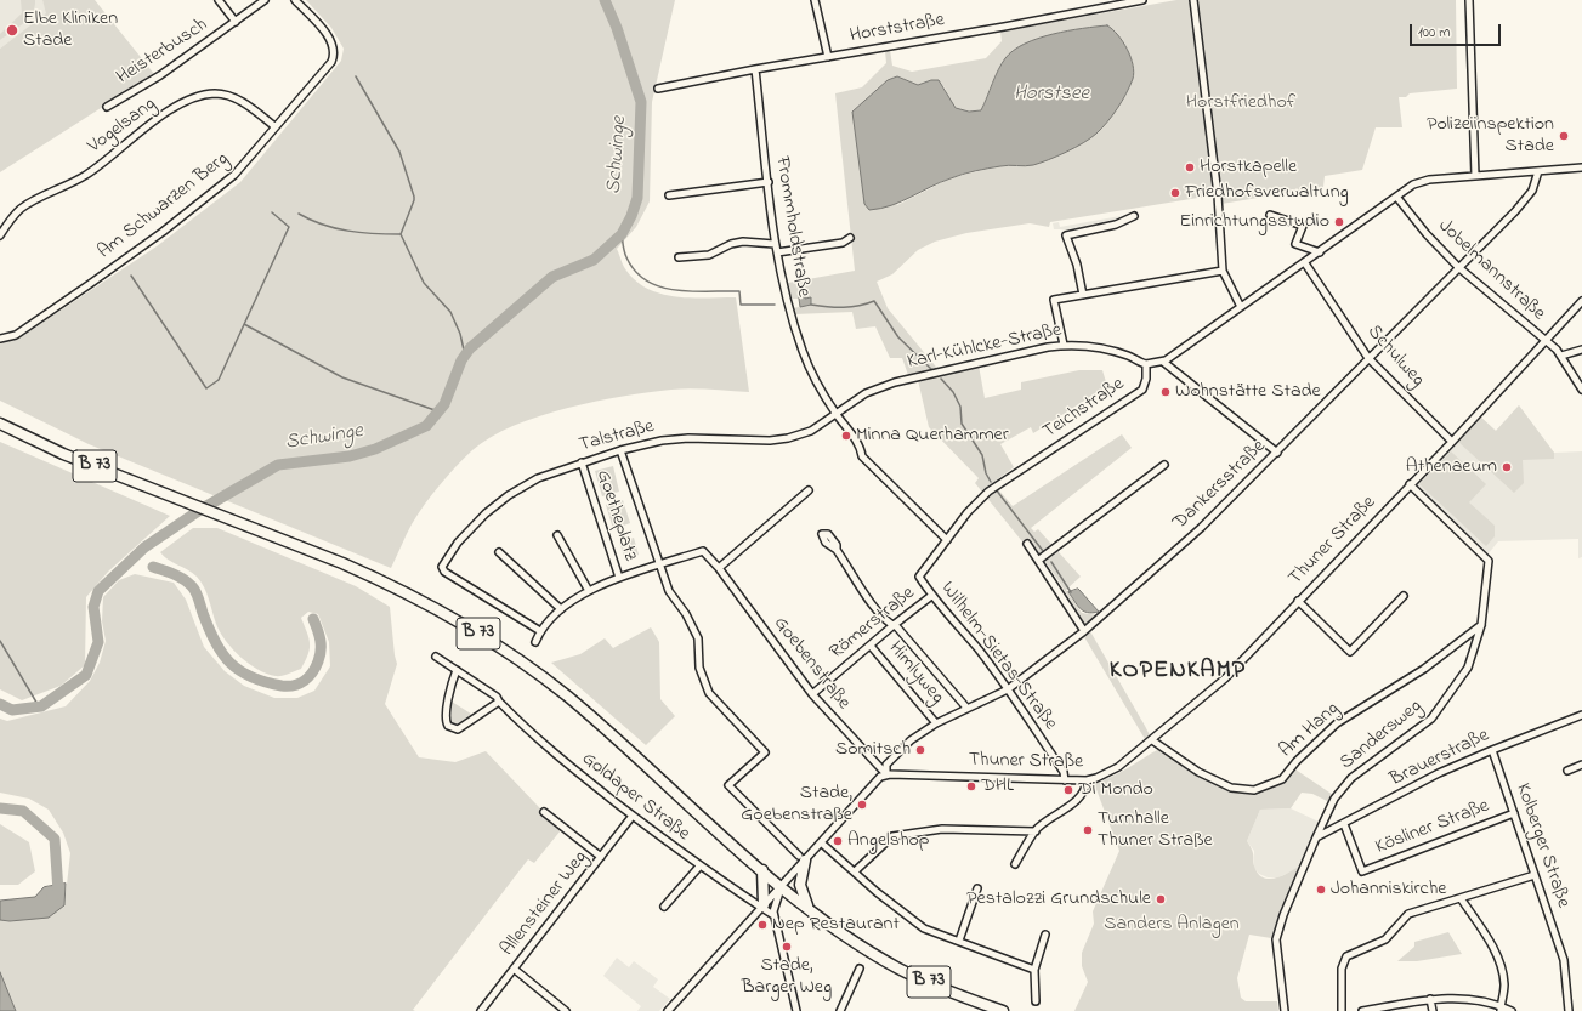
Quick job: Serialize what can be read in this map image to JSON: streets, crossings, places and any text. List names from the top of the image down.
{
  "streets": {
    "main road": ["B 73"],
    "street": [
      "Horststraße",
      "Heisterbusch",
      "Vogelsang",
      "Am Schwarzen Berg",
      "Frommholdstraße",
      "Jobelmannstraße",
      "Karl-Kühlcke-Straße",
      "Schulweg",
      "Teichstraße",
      "Talstraße",
      "Dankersstraße",
      "Goetheplatz",
      "Thuner Straße",
      "Römerstraße",
      "Wilhelm-Sietas-Straße",
      "Goebenstraße",
      "Himlyweg",
      "Am Hang",
      "Sandersweg",
      "Brauerstraße",
      "Goldaper Straße",
      "Kösliner Straße",
      "Kolberger Straße",
      "Allensteiner Weg"
    ]
  },
  "crossings": [
    ["Horststraße", "Frommholdstraße"],
    ["Vogelsang", "Am Schwarzen Berg"],
    ["Frommholdstraße", "Karl-Kühlcke-Straße"],
    ["Frommholdstraße", "Teichstraße"],
    ["Frommholdstraße", "Talstraße"],
    ["Jobelmannstraße", "Dankersstraße"],
    ["Jobelmannstraße", "Thuner Straße"],
    ["Karl-Kühlcke-Straße", "Teichstraße"],
    ["Karl-Kühlcke-Straße", "Talstraße"],
    ["Schulweg", "Dankersstraße"],
    ["Schulweg", "Thuner Straße"],
    ["Teichstraße", "Wilhelm-Sietas-Straße"],
    ["Talstraße", "Goetheplatz"],
    ["Dankersstraße", "Thuner Straße"],
    ["Dankersstraße", "Wilhelm-Sietas-Straße"],
    ["Dankersstraße", "Goebenstraße"],
    ["Dankersstraße", "Himlyweg"],
    ["Goetheplatz", "Goebenstraße"],
    ["Thuner Straße", "Wilhelm-Sietas-Straße"],
    ["Thuner Straße", "Goebenstraße"],
    ["Thuner Straße", "Am Hang"],
    ["Thuner Straße", "Sandersweg"],
    ["Römerstraße", "Wilhelm-Sietas-Straße"],
    ["Römerstraße", "Goebenstraße"],
    ["Römerstraße", "Himlyweg"],
    ["Am Hang", "Sandersweg"],
    ["Sandersweg", "Brauerstraße"],
    ["Brauerstraße", "Kösliner Straße"],
    ["Brauerstraße", "Kolberger Straße"],
    ["Goldaper Straße", "Allensteiner Weg"],
    ["Kösliner Straße", "Kolberger Straße"]
  ],
  "districts": ["KOPENKAMP"],
  "water": ["Horstsee", "Schwinge"],
  "parks": ["Horstfriedhof", "Sanders Anlagen"],
  "places": [
    "Elbe Kliniken Stade",
    "Polizeiinspektion Stade",
    "Horstkapelle",
    "Friedhofsverwaltung",
    "Einrichtungsstudio",
    "Wohnstätte Stade",
    "Minna Querhammer",
    "Athenaeum",
    "Somitsch",
    "DHL",
    "Di Mondo",
    "Stade, Goebenstraße",
    "Turnhalle Thuner Straße",
    "Angelshop",
    "Johanniskirche",
    "Pestalozzi Grundschule",
    "Nep Restaurant",
    "Stade, Barger Weg"
  ],
  "scale_bar": "100 m"
}
